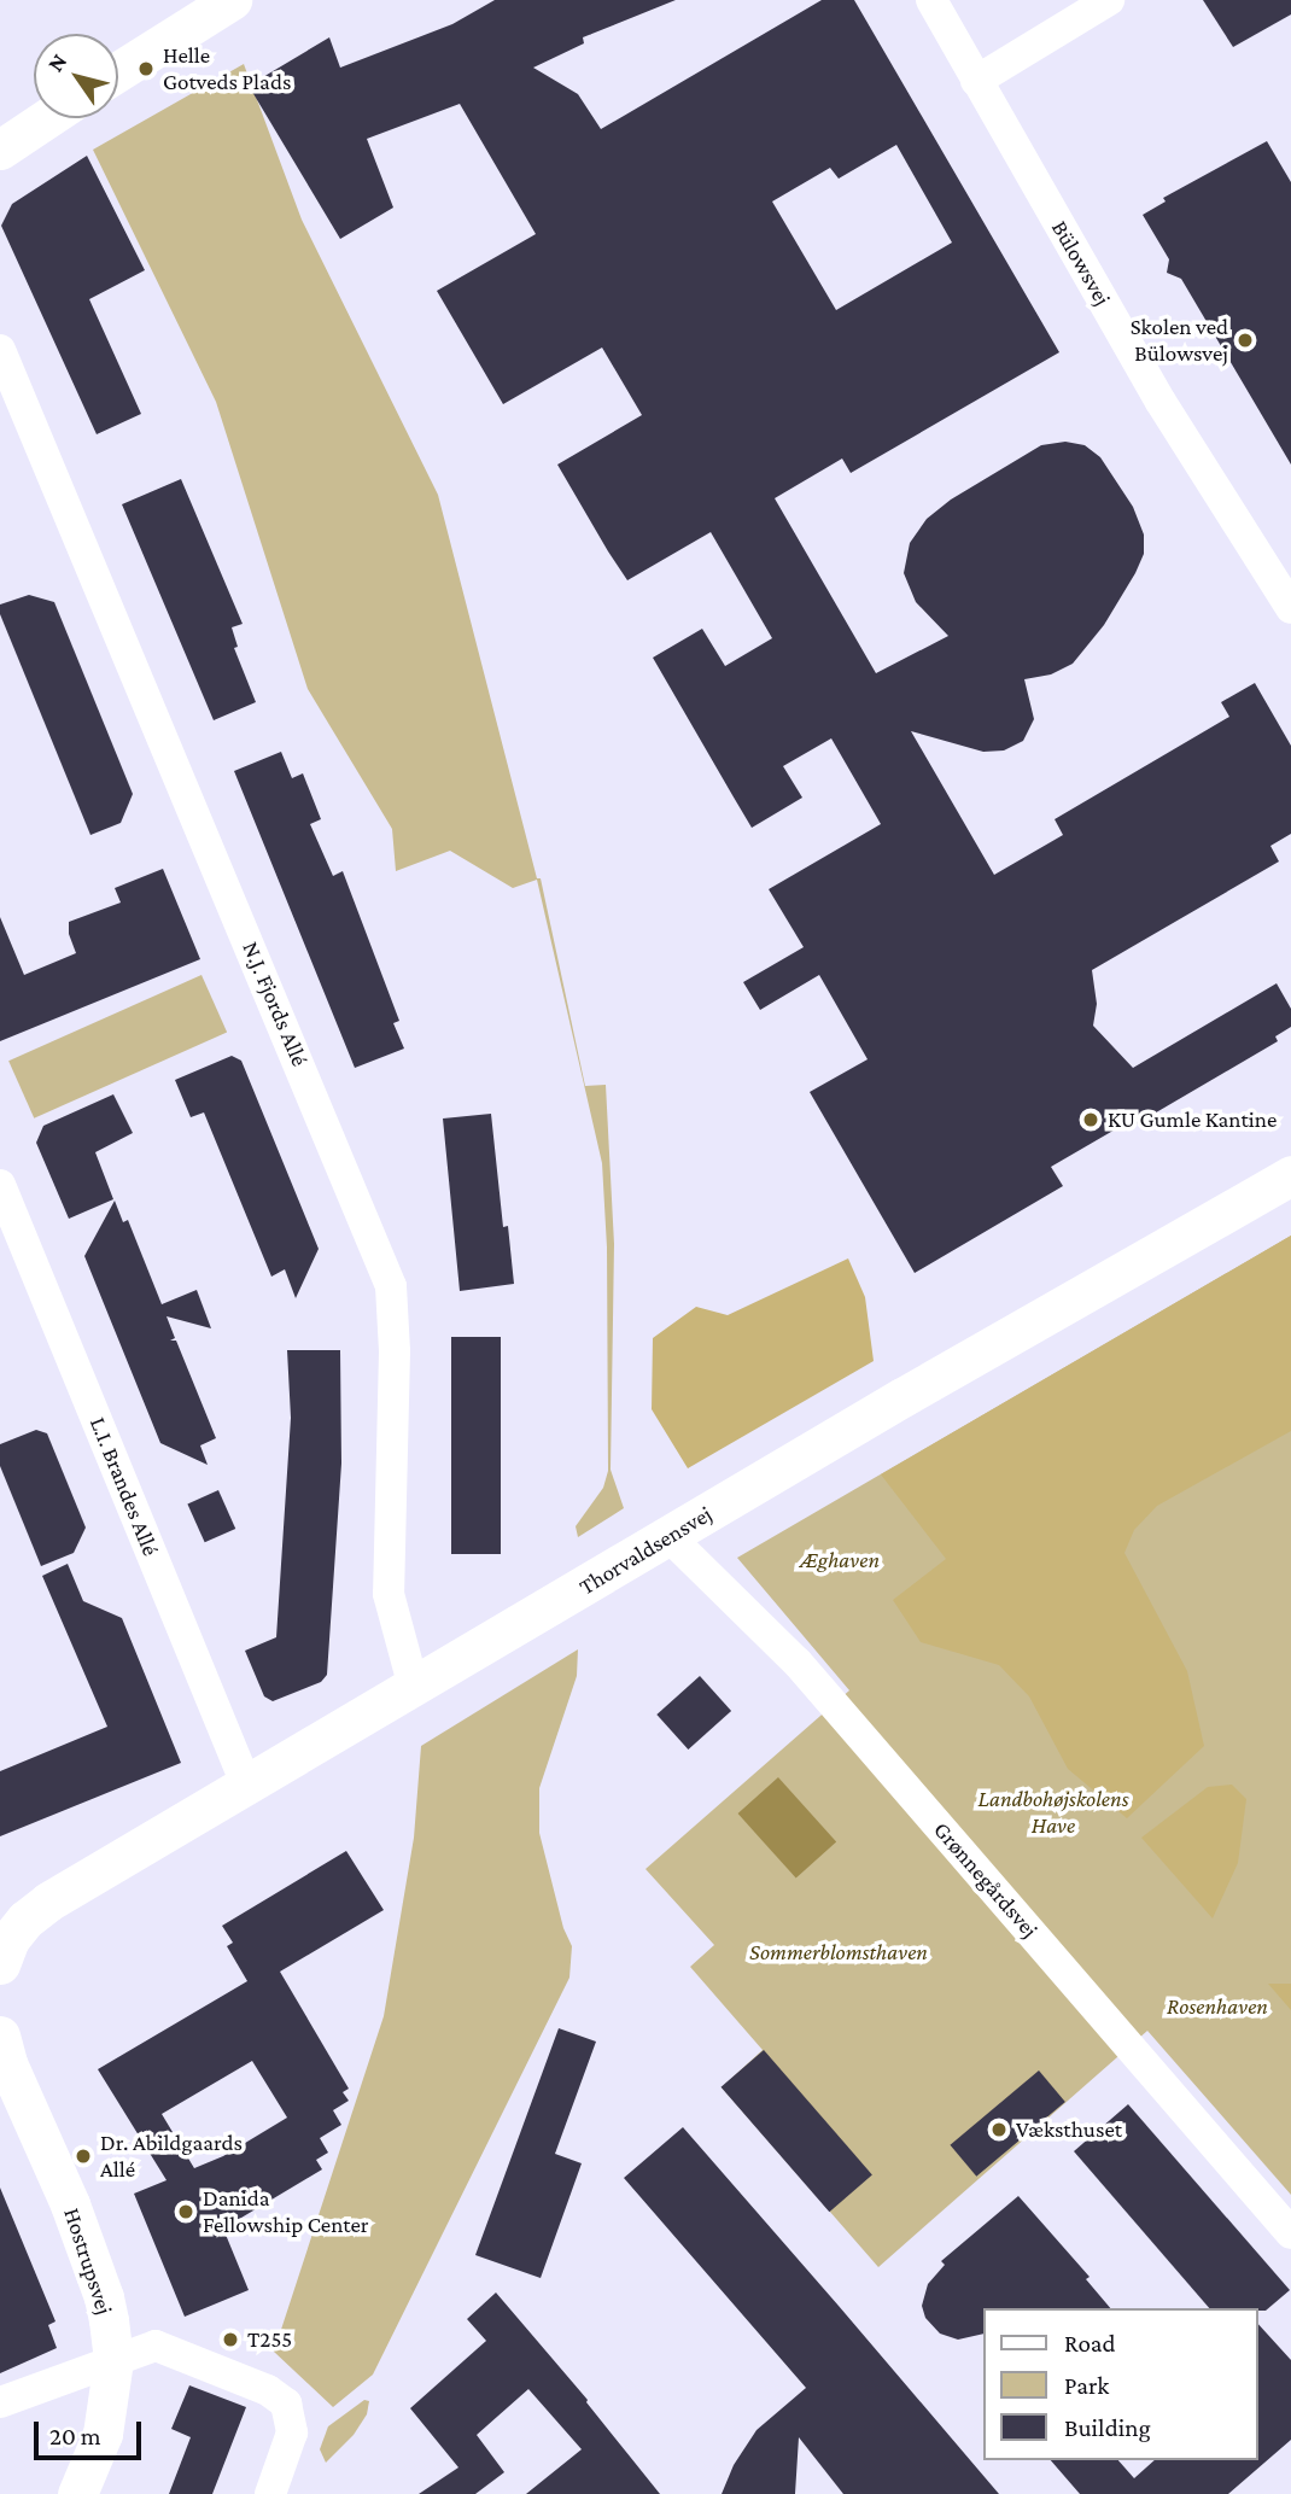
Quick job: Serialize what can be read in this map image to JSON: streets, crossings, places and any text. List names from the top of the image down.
{
  "streets": {
    "street": [
      "Bülowsvej",
      "N.J. Fjords Allé",
      "L.I. Brandes Allé",
      "Thorvaldsensvej",
      "Grønnegårdsvej",
      "Hostrupsvej"
    ]
  },
  "crossings": [
    ["N.J. Fjords Allé", "Thorvaldsensvej"],
    ["L.I. Brandes Allé", "Thorvaldsensvej"],
    ["Thorvaldsensvej", "Grønnegårdsvej"]
  ],
  "parks": [
    "Æghaven",
    "Landbohøjskolens Have",
    "Sommerblomsthaven",
    "Rosenhaven"
  ],
  "places": [
    "Helle Gotveds Plads",
    "Skolen ved Bülowsvej",
    "KU Gumle Kantine",
    "Væksthuset",
    "Dr. Abildgaards Allé",
    "Danida Fellowship Center",
    "T255"
  ],
  "legend": ["Road", "Park", "Building"],
  "scale_bar": "20 m",
  "north": "top left"
}
